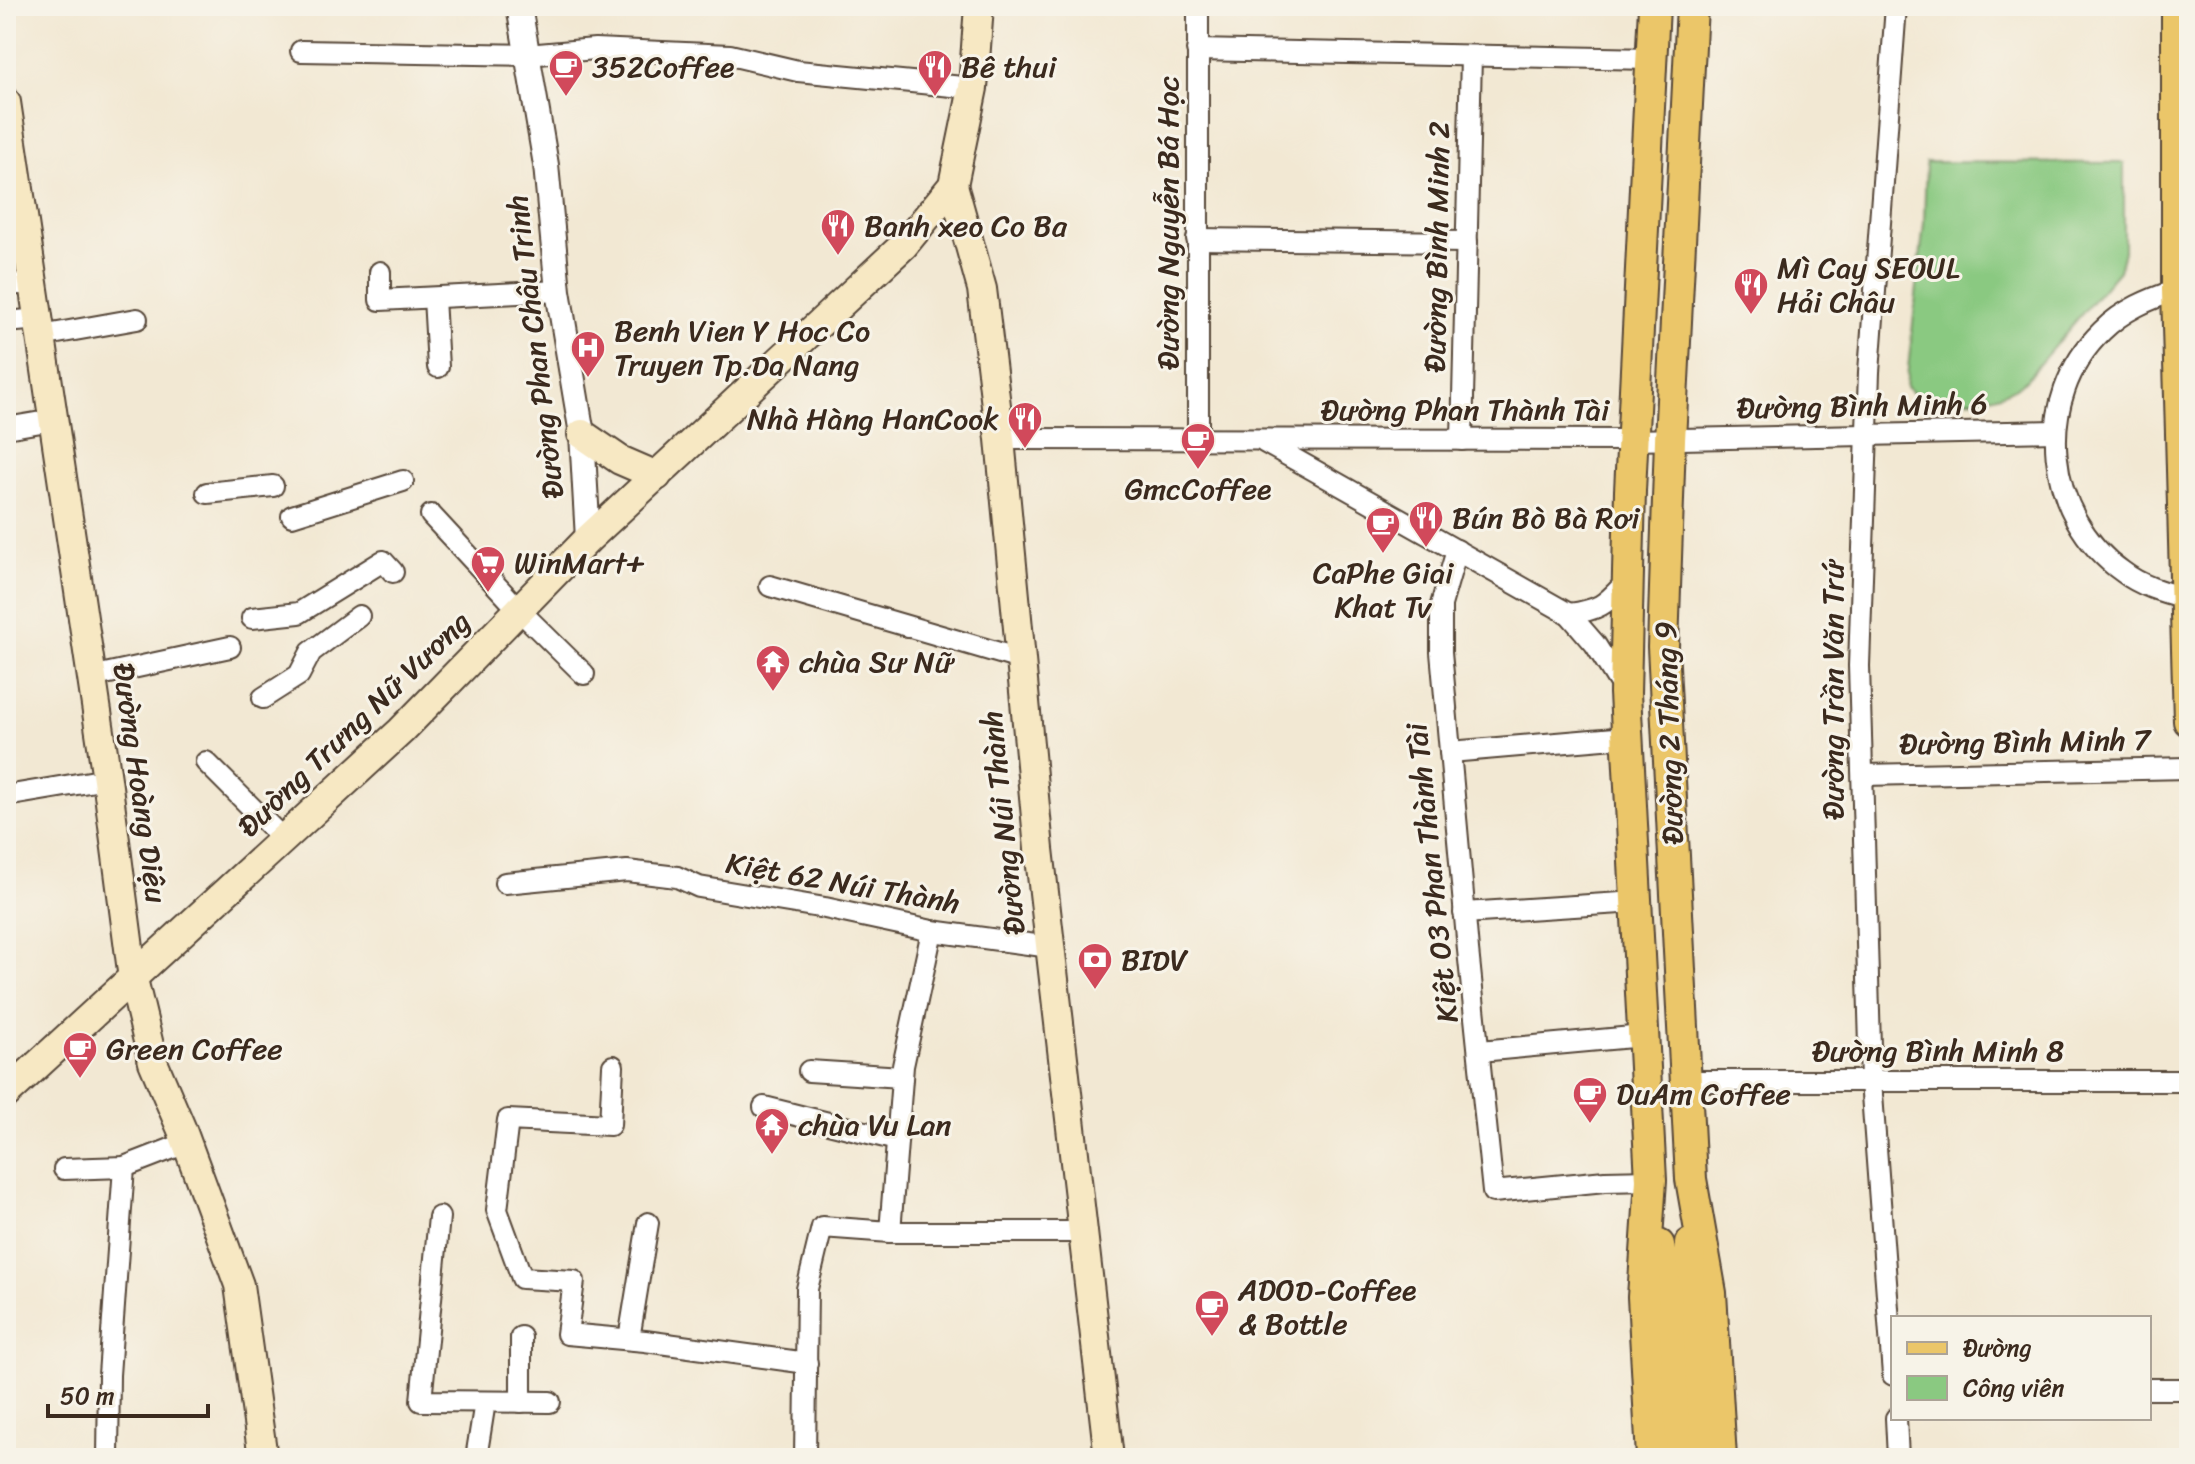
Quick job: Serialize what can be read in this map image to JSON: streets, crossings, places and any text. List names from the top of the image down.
{
  "streets": {
    "main road": [
      "Đường Trưng Nữ Vương",
      "Đường 2 Tháng 9",
      "Đường Hoàng Diệu",
      "Đường Núi Thành"
    ],
    "street": [
      "Đường Nguyễn Bá Học",
      "Đường Bình Minh 2",
      "Đường Phan Châu Trinh",
      "Đường Bình Minh 6",
      "Đường Phan Thành Tài",
      "Đường Trần Văn Trứ",
      "Đường Bình Minh 7",
      "Kiệt 03 Phan Thành Tài",
      "Kiệt 62 Núi Thành",
      "Đường Bình Minh 8"
    ]
  },
  "crossings": [
    ["Đường Nguyễn Bá Học", "Đường Phan Thành Tài"],
    ["Đường Bình Minh 2", "Đường Phan Thành Tài"],
    ["Đường Phan Châu Trinh", "Đường Trưng Nữ Vương"],
    ["Đường Bình Minh 6", "Đường Phan Thành Tài"],
    ["Đường Bình Minh 6", "Đường Trần Văn Trứ"],
    ["Đường Bình Minh 6", "Đường 2 Tháng 9"],
    ["Đường Phan Thành Tài", "Đường 2 Tháng 9"],
    ["Đường Phan Thành Tài", "Đường Núi Thành"],
    ["Đường Phan Thành Tài", "Kiệt 03 Phan Thành Tài"],
    ["Đường Trần Văn Trứ", "Đường Bình Minh 7"],
    ["Đường Trần Văn Trứ", "Đường Bình Minh 8"],
    ["Đường Trưng Nữ Vương", "Đường Hoàng Diệu"],
    ["Đường Trưng Nữ Vương", "Đường Núi Thành"],
    ["Đường 2 Tháng 9", "Kiệt 03 Phan Thành Tài"],
    ["Đường 2 Tháng 9", "Đường Bình Minh 8"],
    ["Đường Núi Thành", "Kiệt 62 Núi Thành"]
  ],
  "places": {
    "cafe": [
      "352Coffee",
      "GmcCoffee",
      "CaPhe Giai Khat Tv",
      "Green Coffee",
      "DuAm Coffee",
      "ADOD-Coffee & Bottle"
    ],
    "restaurant": [
      "Bê thui",
      "Banh xeo Co Ba",
      "Mì Cay SEOUL Hải Châu",
      "Nhà Hàng HanCook",
      "Bún Bò Bà Rơi"
    ],
    "hospital": ["Benh Vien Y Hoc Co Truyen Tp.Da Nang"],
    "supermarket": ["WinMart+"],
    "temple": ["chùa Sư Nữ", "chùa Vu Lan"],
    "bank": ["BIDV"]
  },
  "legend": ["Đường", "Công viên"],
  "scale_bar": "50 m"
}
